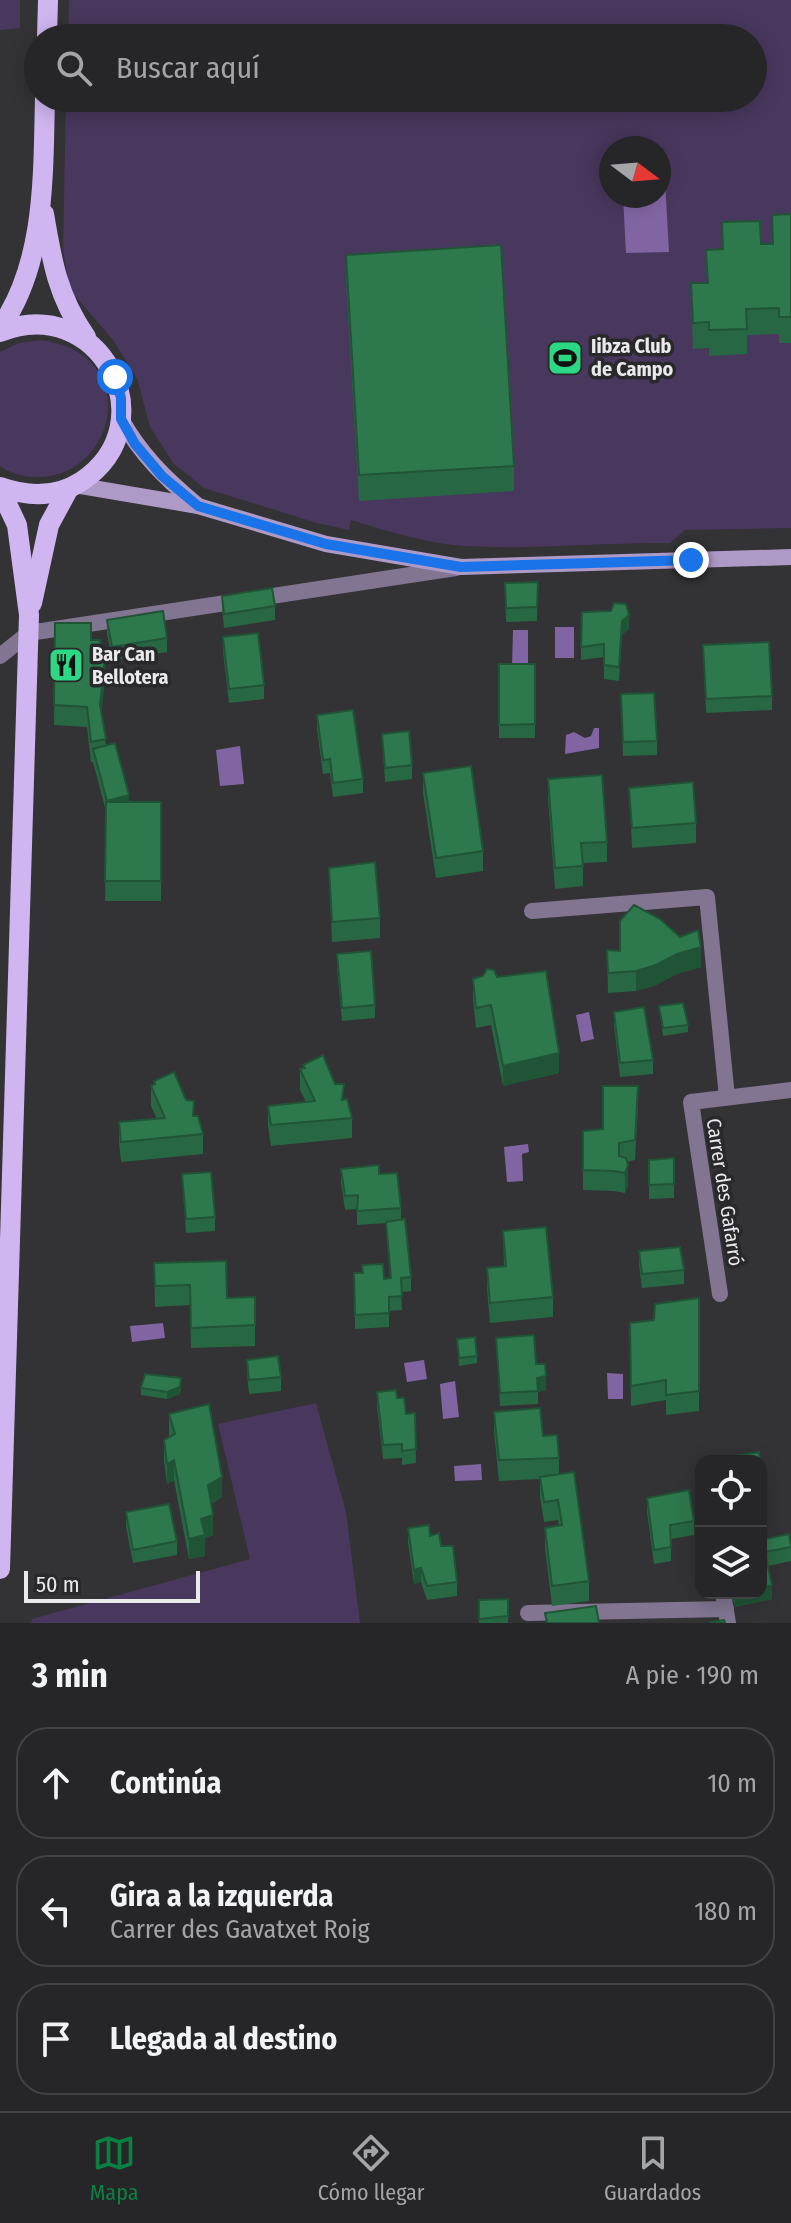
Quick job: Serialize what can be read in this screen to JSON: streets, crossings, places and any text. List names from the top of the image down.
{
  "streets": {
    "street": ["Carrer des Gafarró"]
  },
  "places": {
    "sports": ["Iibza Club de Campo"],
    "restaurant": ["Bar Can Bellotera"]
  },
  "scale_bar": "50 m",
  "north": "right",
  "page": {
    "search": "Buscar aquí",
    "scale": "50 m",
    "heading": ["3 min", "A pie · 190 m"],
    "list": [
      ["Continúa", "10 m"],
      ["Gira a la izquierda", "Carrer des Gavatxet Roig", "180 m"],
      "Llegada al destino"
    ],
    "nav": ["Mapa", "Cómo llegar", "Guardados"]
  }
}
